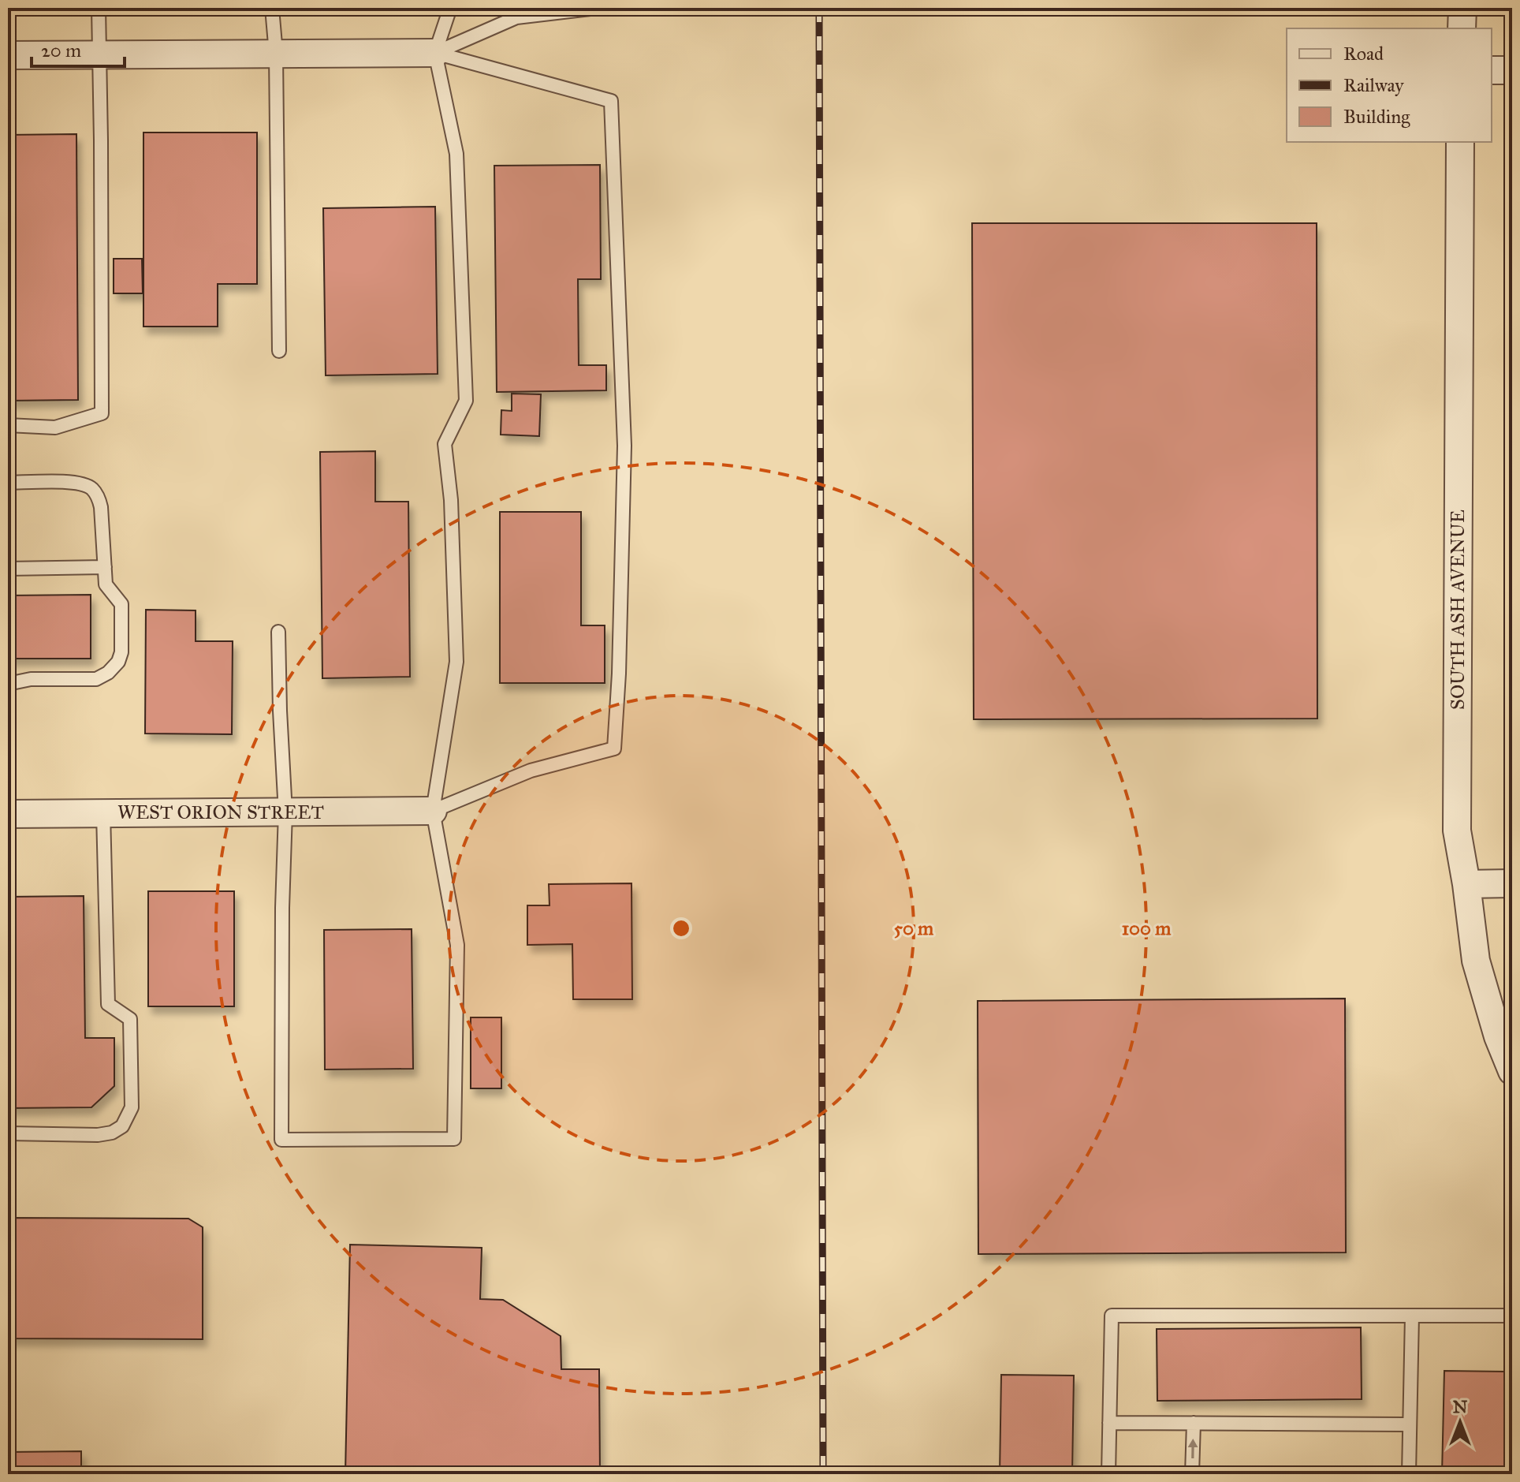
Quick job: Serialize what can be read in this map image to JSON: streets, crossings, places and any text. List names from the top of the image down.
{
  "streets": {
    "street": ["SOUTH ASH AVENUE", "WEST ORION STREET"]
  },
  "legend": ["Road", "Railway", "Building"],
  "scale_bar": "20 m",
  "north": "top",
  "rings": ["50 m", "100 m"]
}
